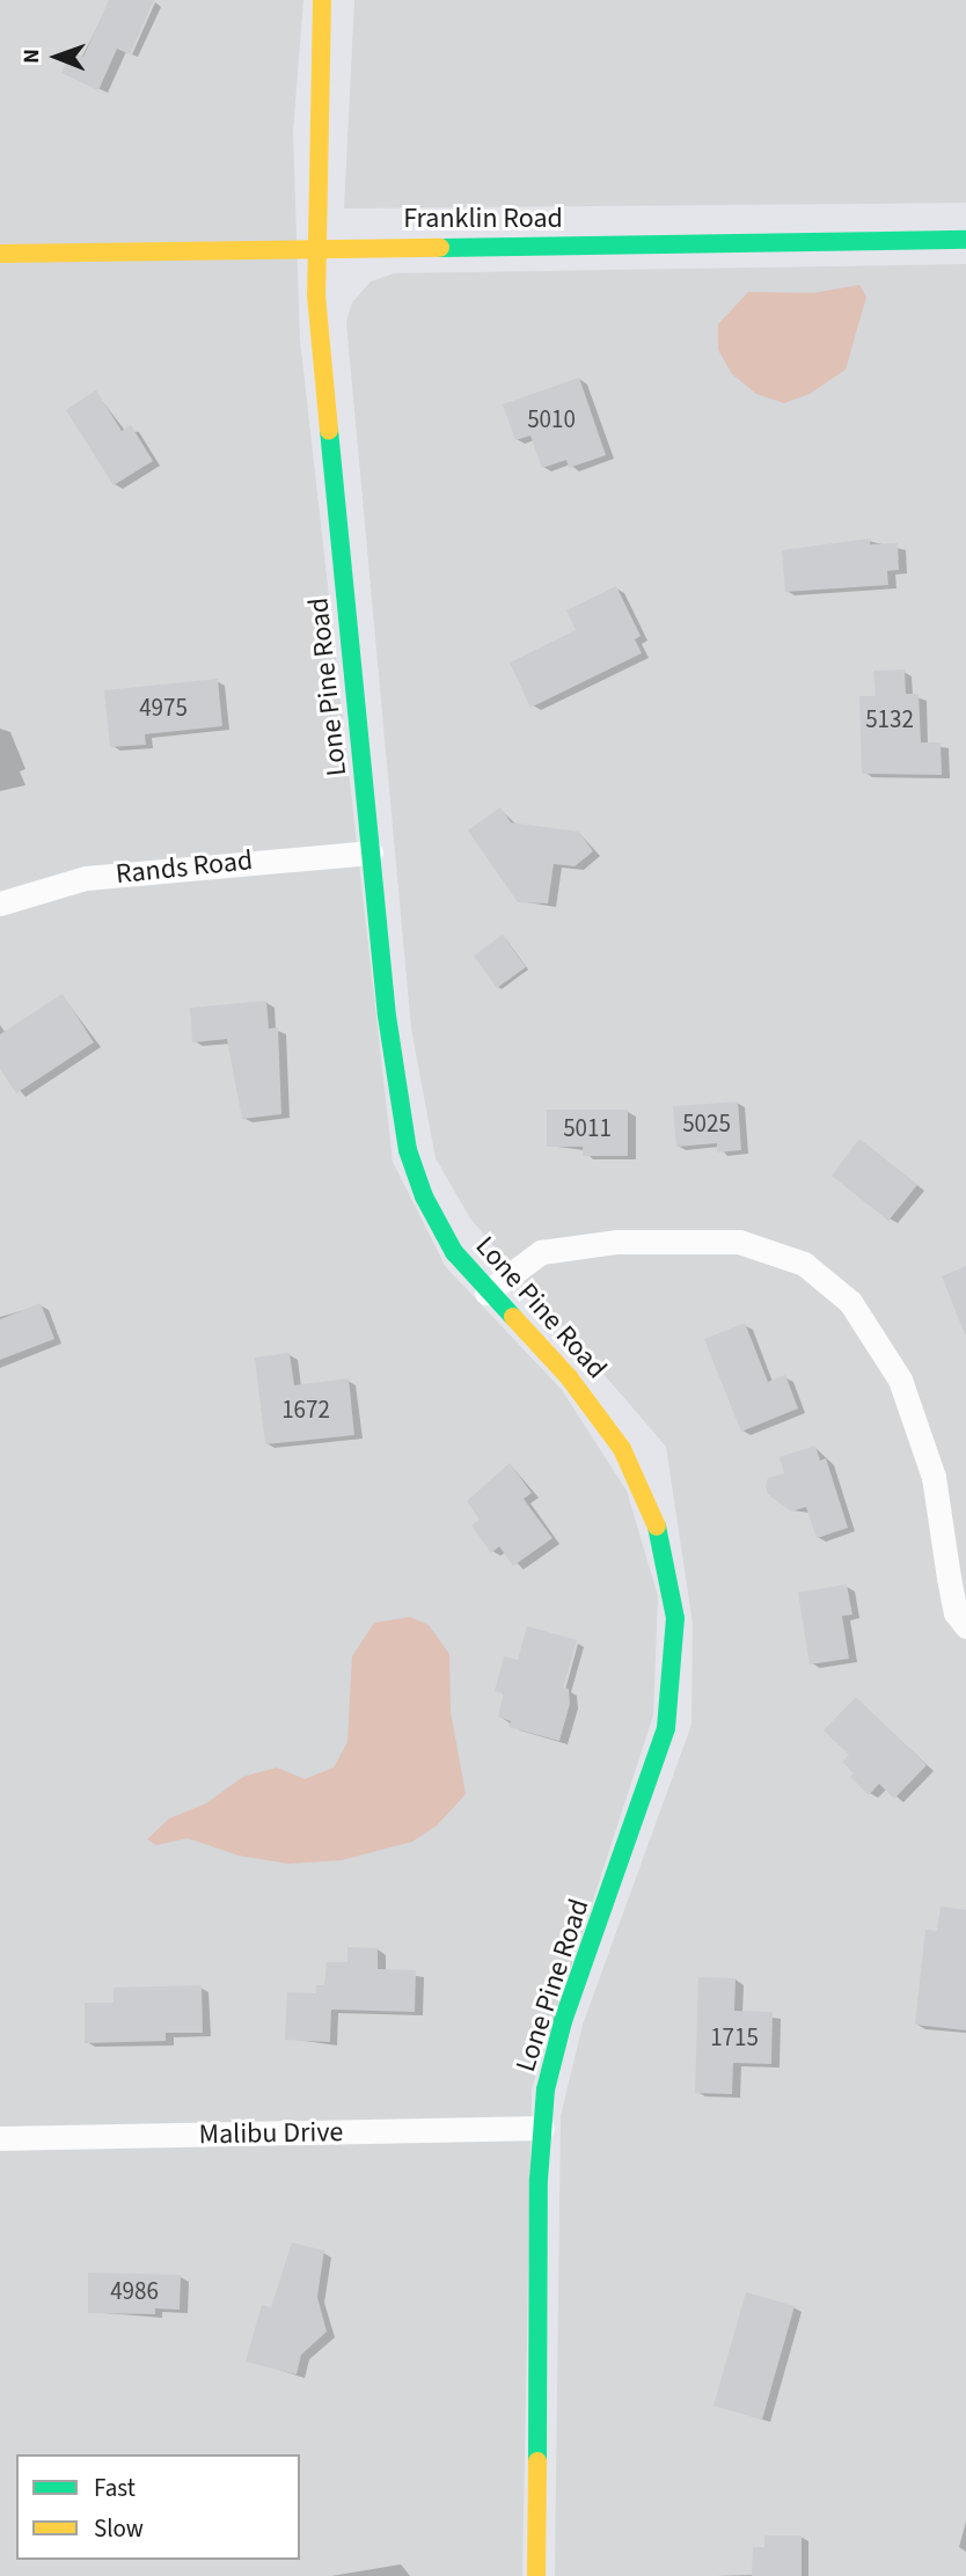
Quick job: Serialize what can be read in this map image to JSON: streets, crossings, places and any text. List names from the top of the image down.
{
  "streets": {
    "street": [
      "Franklin Road",
      "Lone Pine Road",
      "Rands Road",
      "Malibu Drive"
    ]
  },
  "crossings": [
    ["Franklin Road", "Lone Pine Road"],
    ["Lone Pine Road", "Rands Road"],
    ["Lone Pine Road", "Malibu Drive"]
  ],
  "house_numbers": [
    "5010",
    "4975",
    "5132",
    "5025",
    "5011",
    "1672",
    "1715",
    "4986"
  ],
  "legend": ["Fast", "Slow"],
  "north": "left"
}
